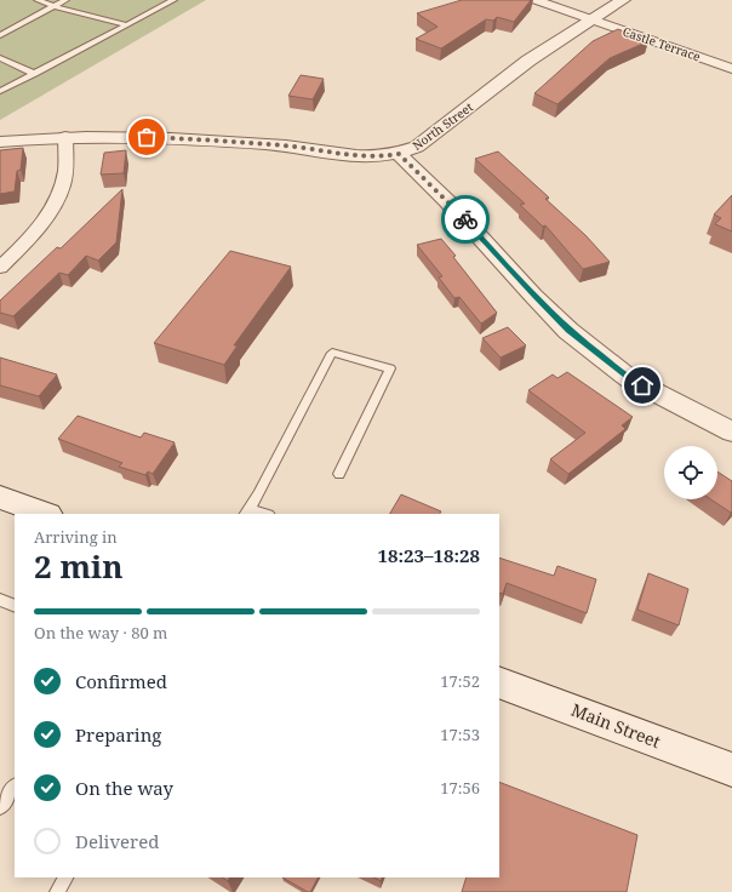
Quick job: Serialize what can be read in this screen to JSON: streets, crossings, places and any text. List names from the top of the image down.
{
  "streets": {
    "main road": ["Main Street"],
    "street": ["Castle Terrace", "North Street"]
  },
  "crossings": [
    ["Castle Terrace", "North Street"]
  ],
  "page": {
    "heading": ["2 min", "Arriving in", "18:23–18:28"],
    "bar": "On the way · 80 m",
    "list": [
      ["Confirmed", "17:52"],
      ["Preparing", "17:53"],
      ["On the way", "17:56"],
      "Delivered"
    ]
  }
}
